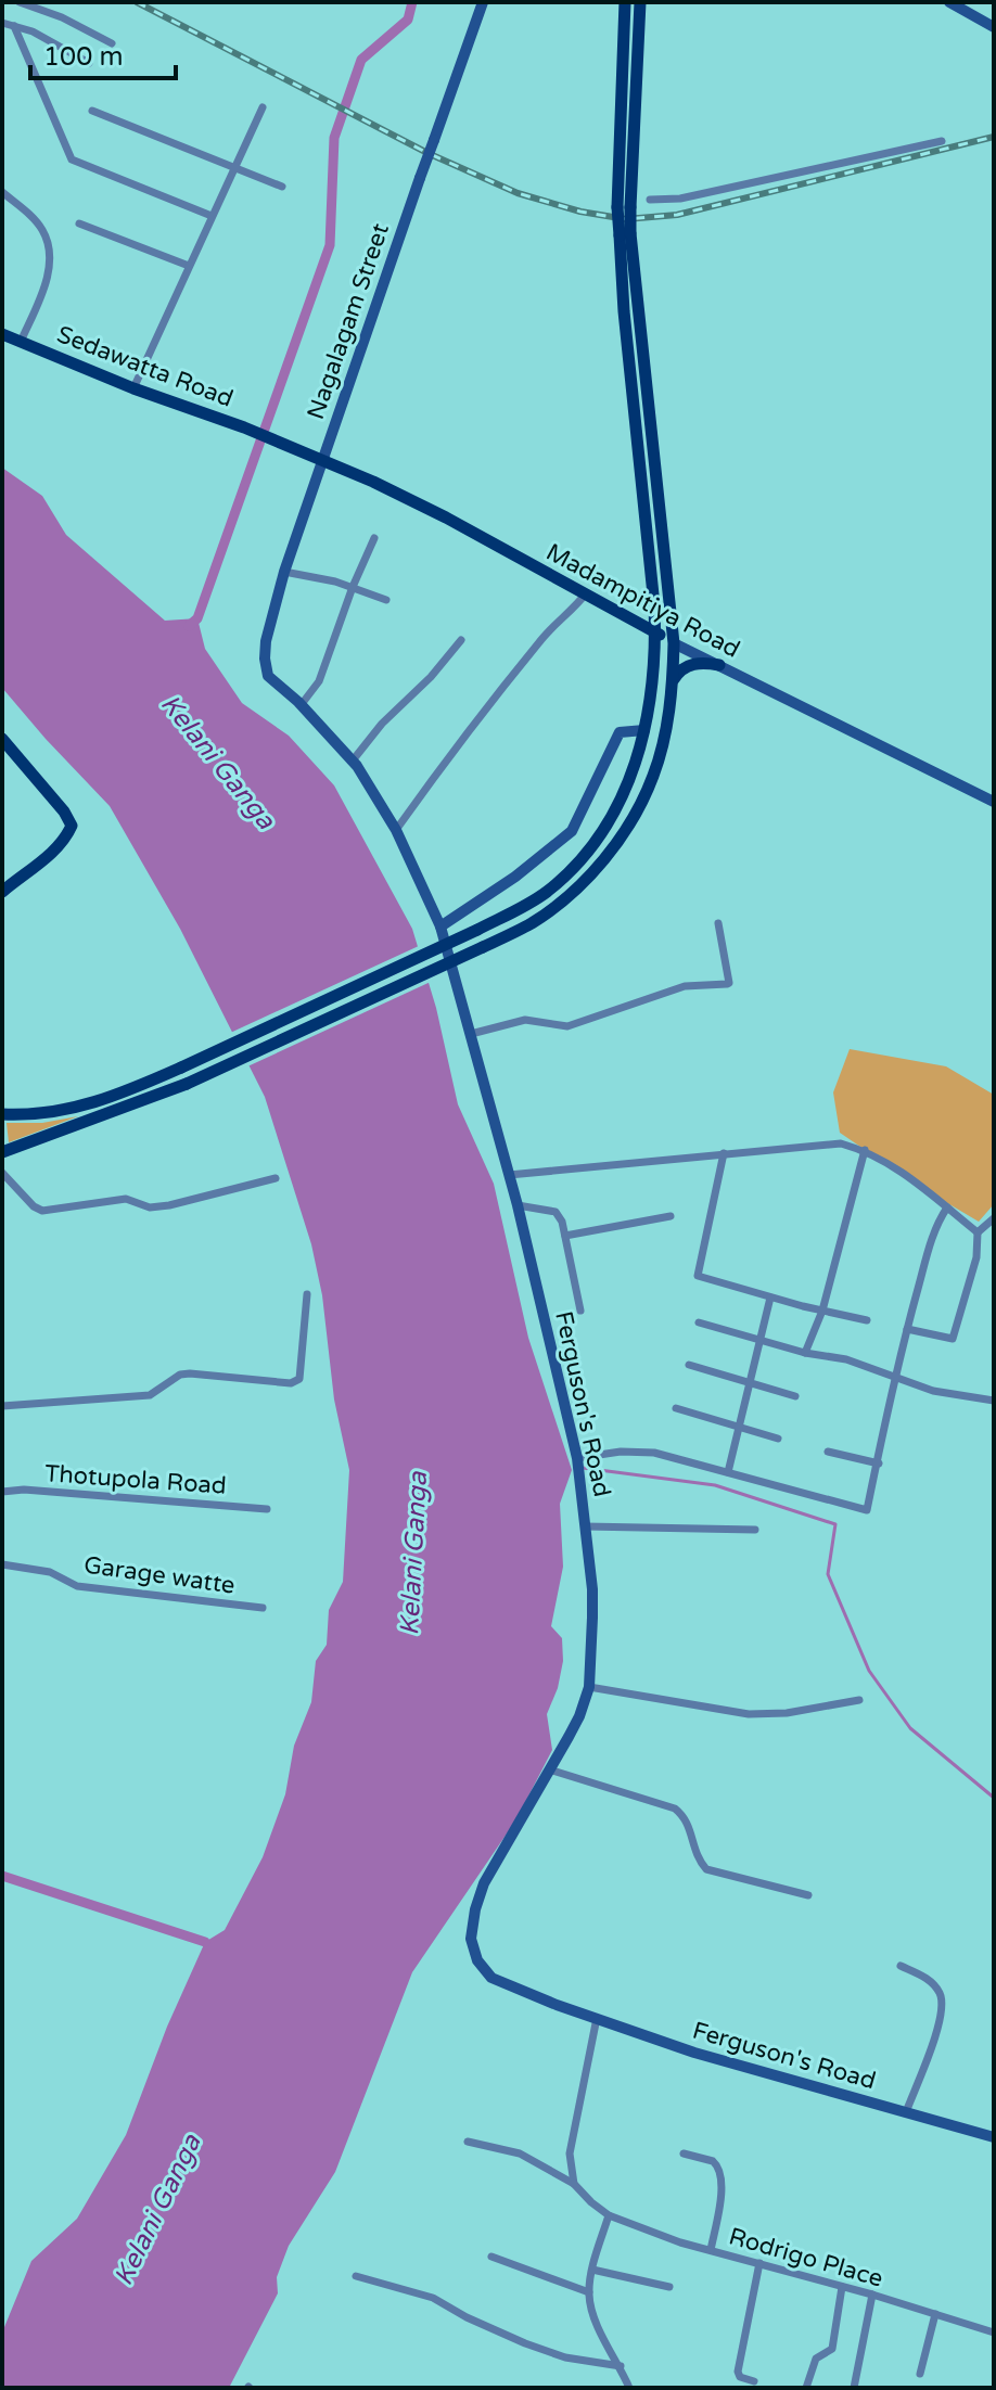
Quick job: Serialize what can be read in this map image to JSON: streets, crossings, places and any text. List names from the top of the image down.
{
  "streets": {
    "main road": ["Sedawatta Road", "Madampitiya Road"],
    "street": [
      "Nagalagam Street",
      "Ferguson's Road",
      "Thotupola Road",
      "Garage watte",
      "Rodrigo Place"
    ]
  },
  "crossings": [
    ["Nagalagam Street", "Madampitiya Road"],
    ["Nagalagam Street", "Ferguson's Road"],
    ["Sedawatta Road", "Madampitiya Road"]
  ],
  "water": ["Kelani Ganga"],
  "scale_bar": "100 m"
}
